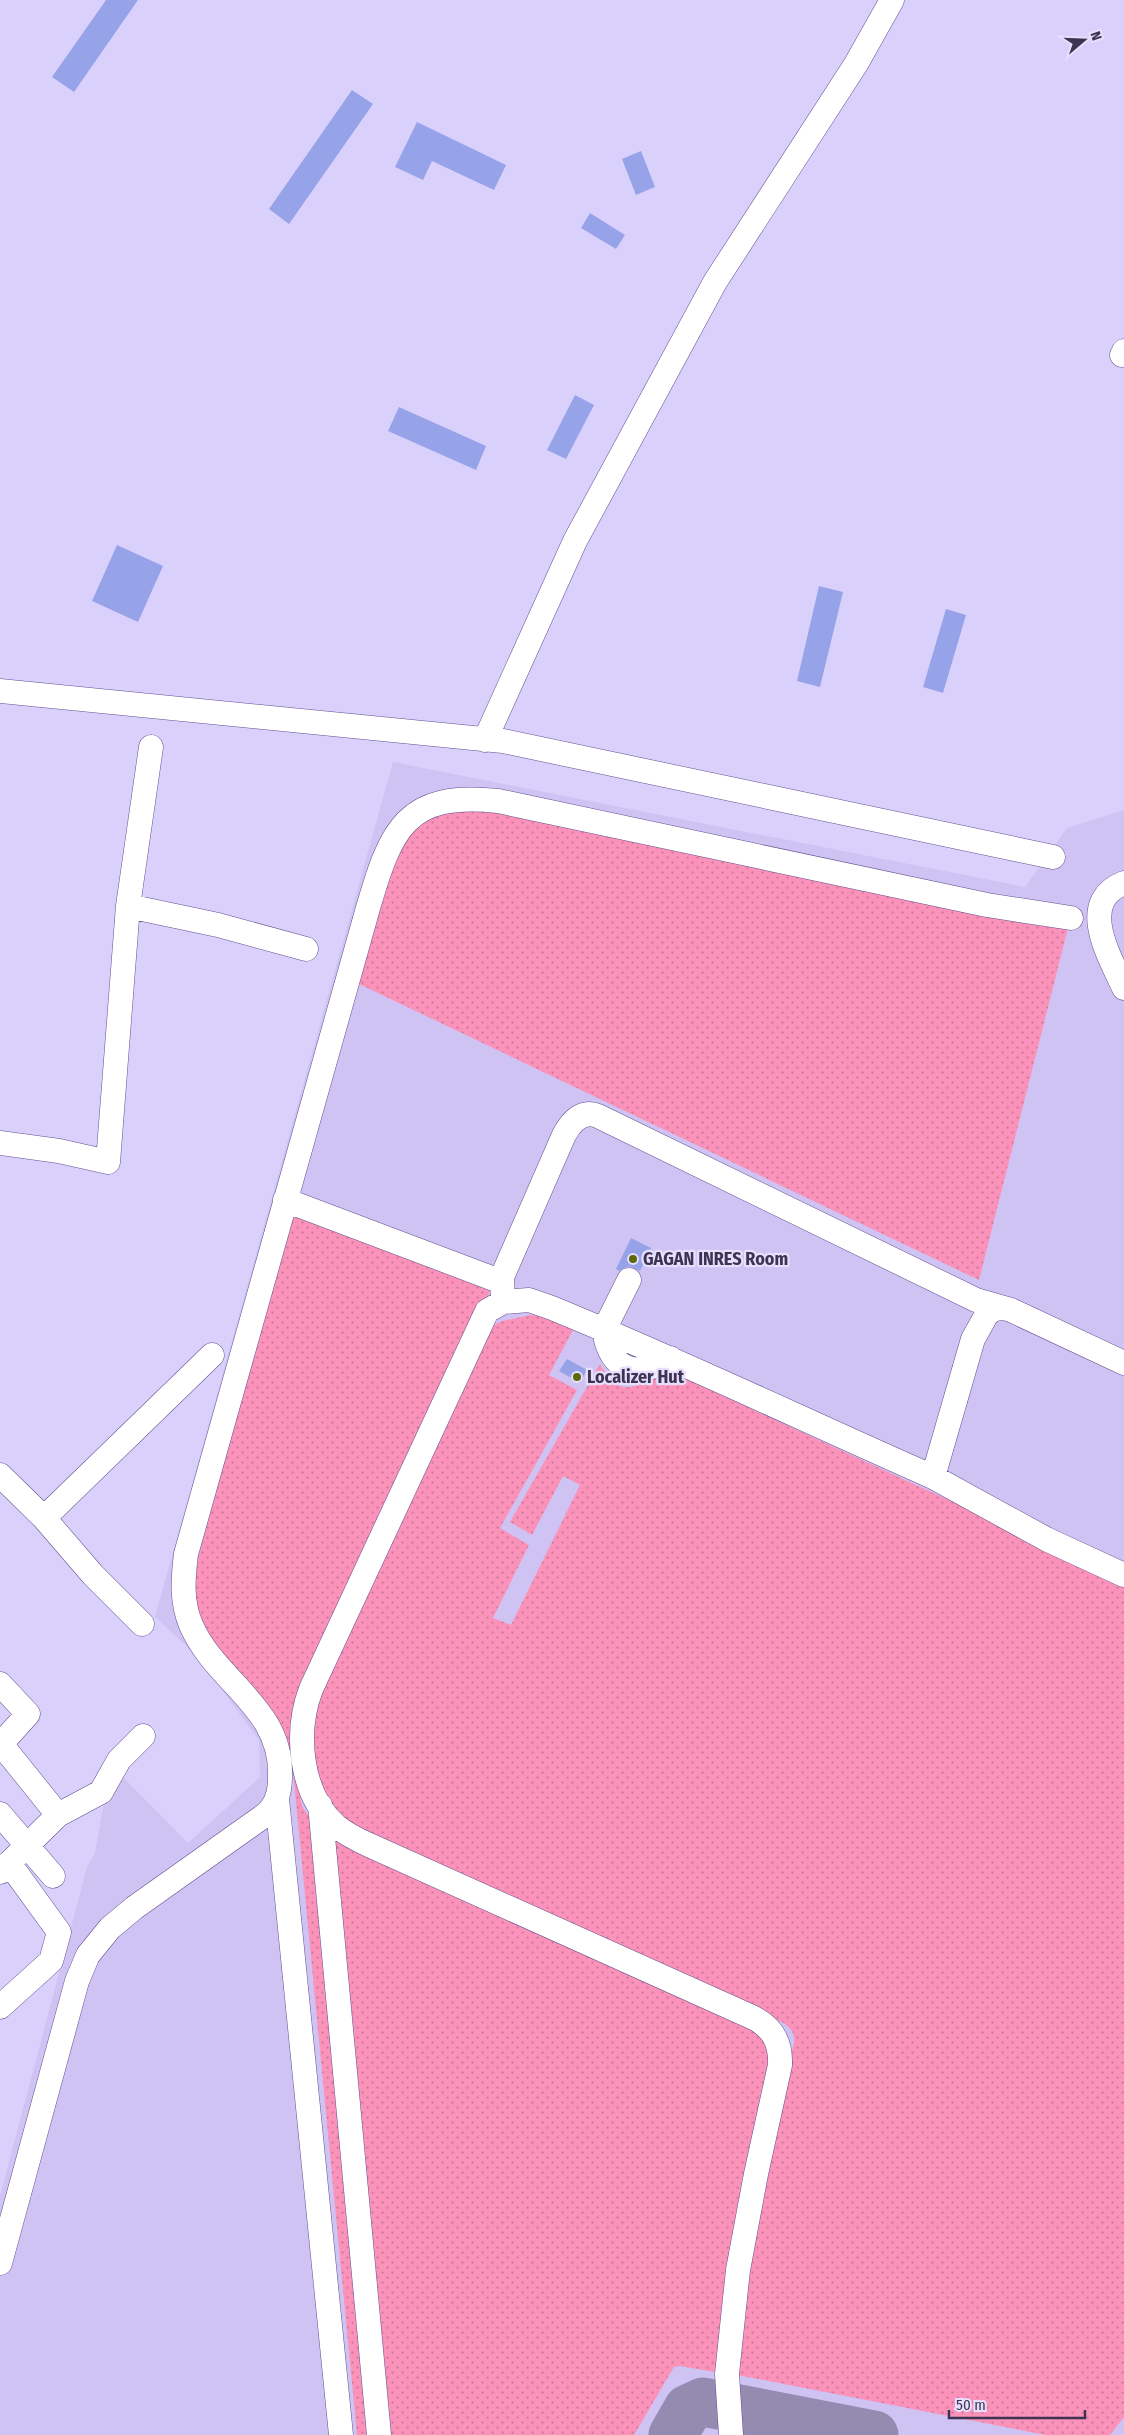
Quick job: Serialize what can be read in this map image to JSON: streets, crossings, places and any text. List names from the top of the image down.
{
  "places": ["GAGAN INRES Room", "Localizer Hut"],
  "scale_bar": "50 m",
  "north": "right"
}
